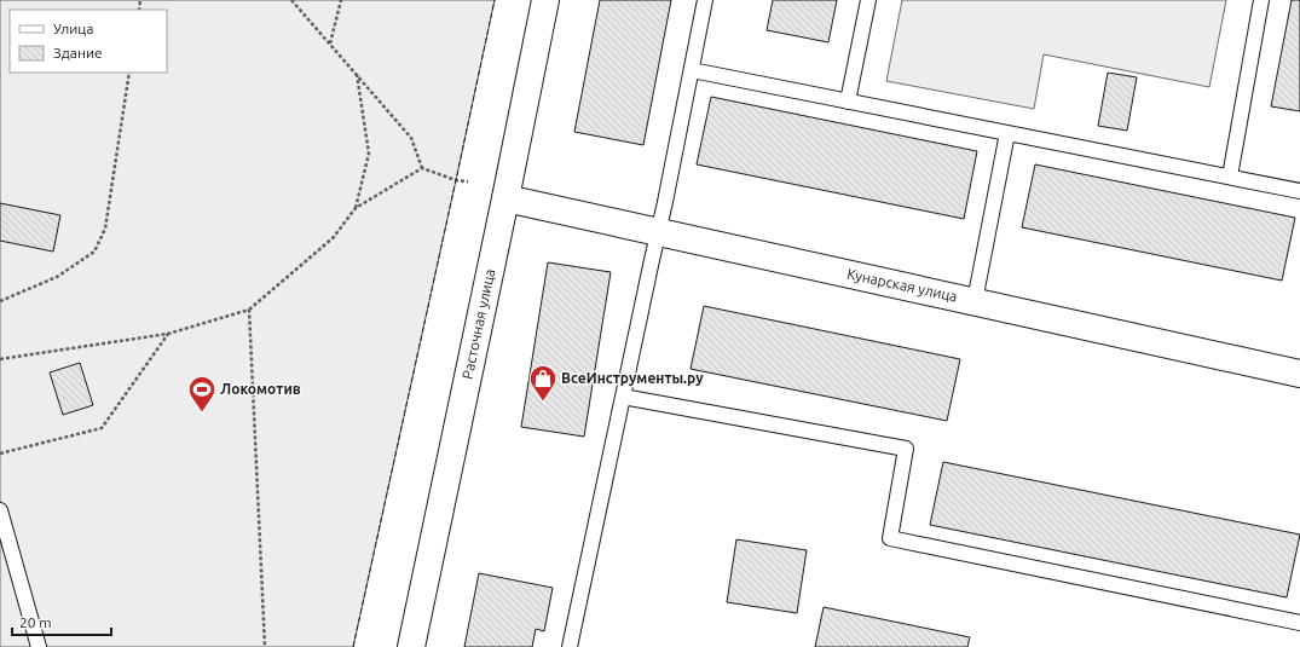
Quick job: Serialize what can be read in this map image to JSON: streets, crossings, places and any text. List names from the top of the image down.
{
  "streets": {
    "street": ["Кунарская улица", "Расточная улица"]
  },
  "crossings": [
    ["Кунарская улица", "Расточная улица"]
  ],
  "places": {
    "shop": ["ВсеИнструменты.ру"],
    "sports": ["Локомотив"]
  },
  "legend": ["Улица", "Здание"],
  "scale_bar": "20 m"
}
